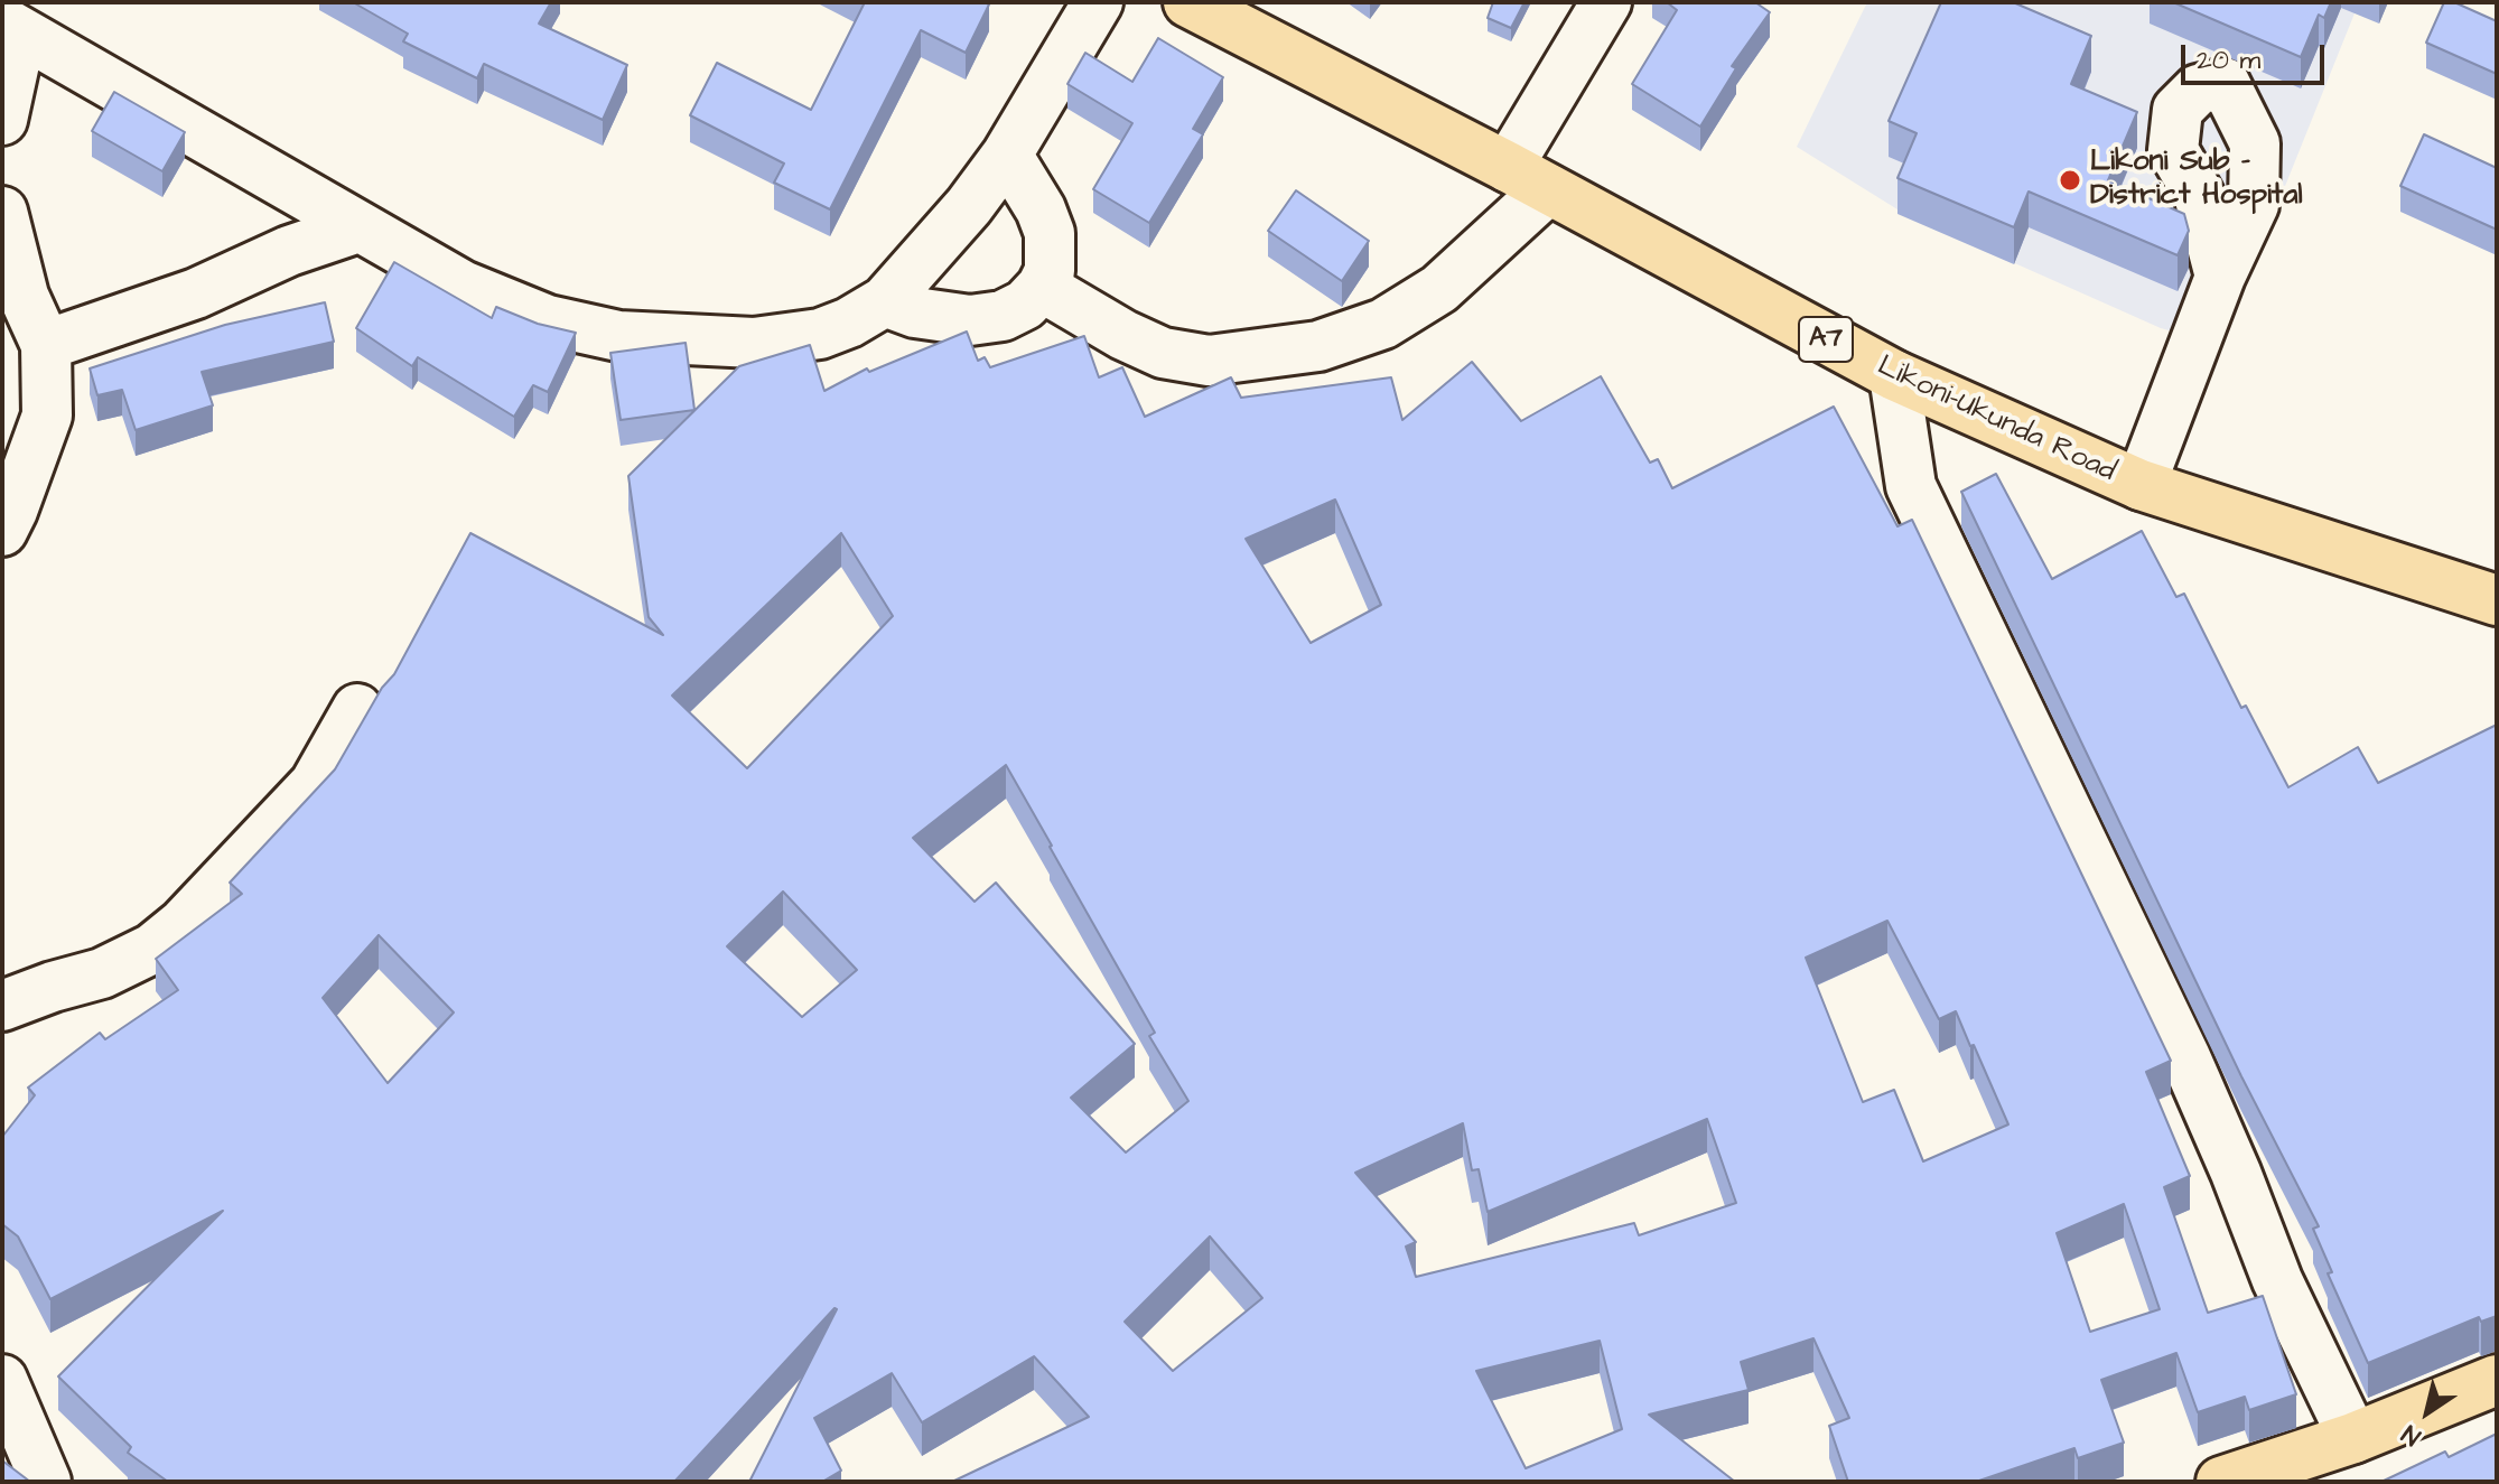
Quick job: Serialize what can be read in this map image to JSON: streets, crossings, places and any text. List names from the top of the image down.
{
  "streets": {
    "highway": ["A7", "Likoni-Ukunda Road"]
  },
  "places": ["Likoni Sub - District Hospital"],
  "scale_bar": "20 m",
  "north": "bottom left"
}
